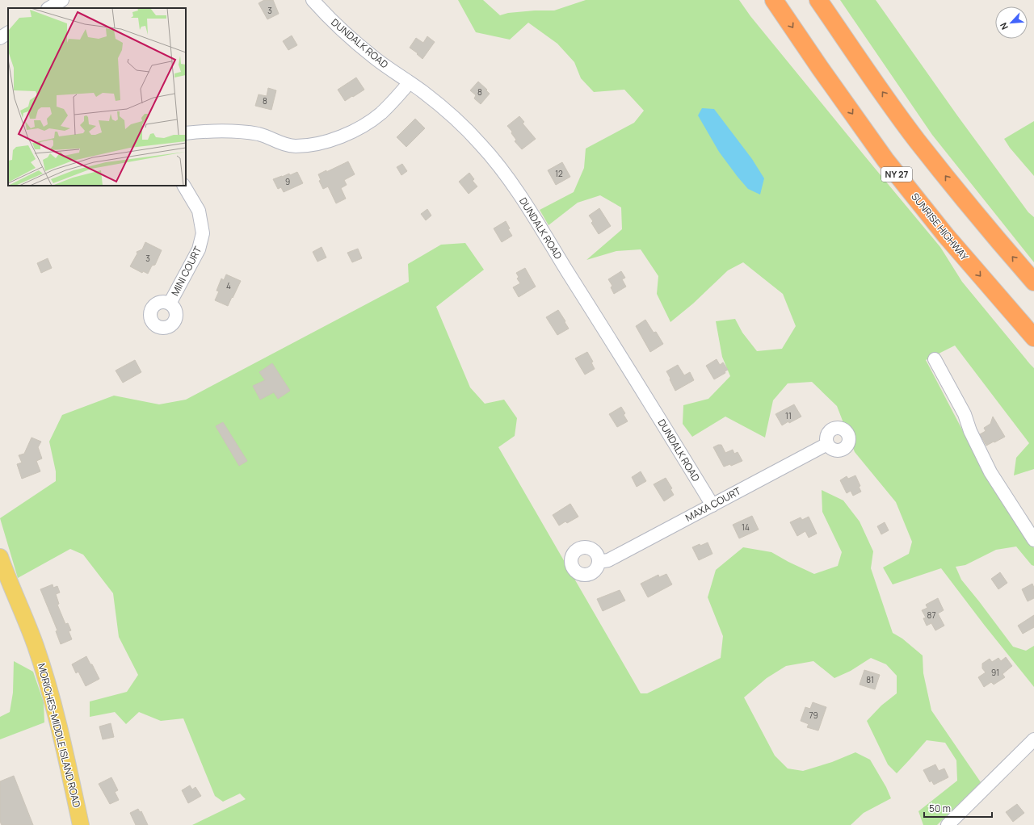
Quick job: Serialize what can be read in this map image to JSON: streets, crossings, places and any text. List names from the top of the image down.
{
  "streets": {
    "highway": ["NY 27", "SUNRISE HIGHWAY"],
    "main road": ["MORICHES-MIDDLE ISLAND ROAD"],
    "street": ["DUNDALK ROAD", "MINI COURT", "MAXA COURT"]
  },
  "crossings": [
    ["DUNDALK ROAD", "MAXA COURT"]
  ],
  "house_numbers": [
    "3",
    "8",
    "8",
    "12",
    "9",
    "3",
    "4",
    "11",
    "14",
    "87",
    "91",
    "81",
    "79"
  ],
  "scale_bar": "50 m",
  "north": "bottom left"
}
